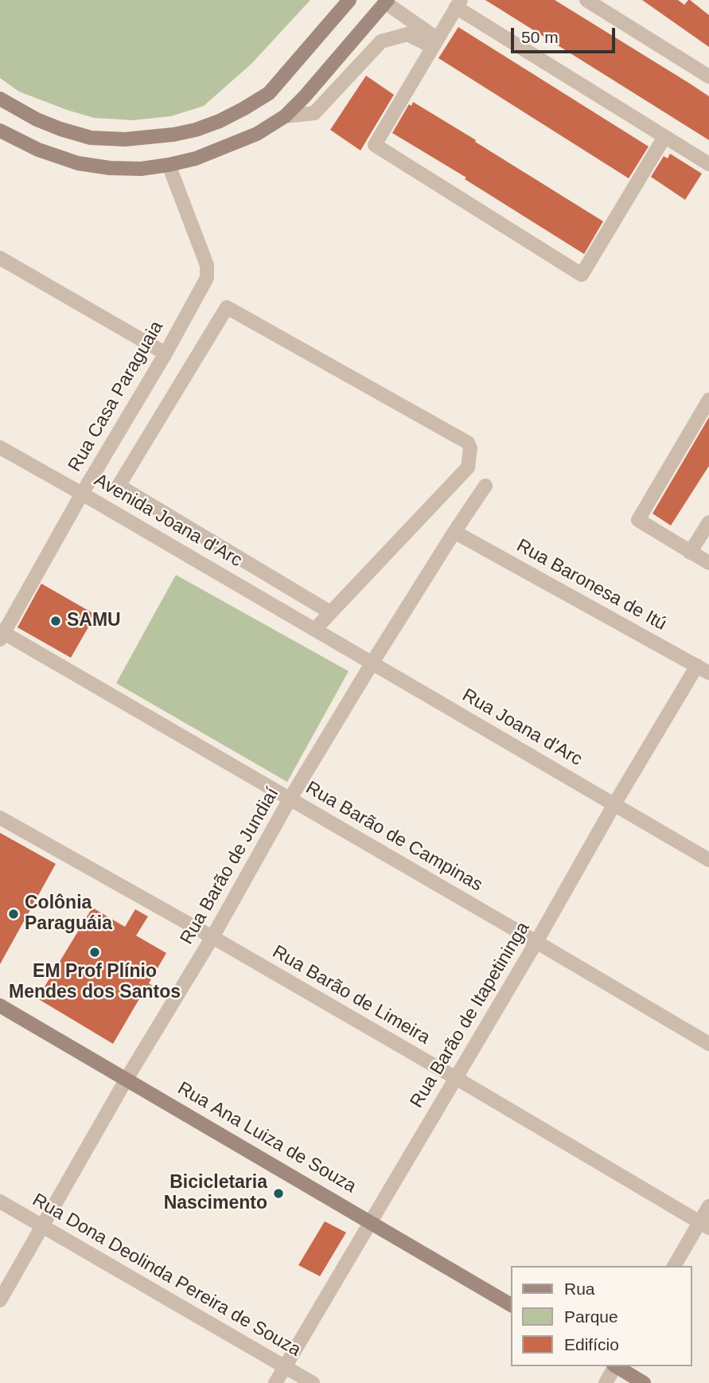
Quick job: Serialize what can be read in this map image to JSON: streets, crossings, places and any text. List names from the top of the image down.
{
  "streets": {
    "main road": ["Rua Ana Luiza de Souza"],
    "street": [
      "Rua Casa Paraguaia",
      "Avenida Joana d'Arc",
      "Rua Baronesa de Itú",
      "Rua Joana d'Arc",
      "Rua Barão de Campinas",
      "Rua Barão de Jundiaí",
      "Rua Barão de Limeira",
      "Rua Barão de Itapetininga",
      "Rua Dona Deolinda Pereira de Souza"
    ]
  },
  "crossings": [
    ["Rua Casa Paraguaia", "Avenida Joana d'Arc"],
    ["Rua Casa Paraguaia", "Rua Barão de Campinas"],
    ["Avenida Joana d'Arc", "Rua Joana d'Arc"],
    ["Rua Baronesa de Itú", "Rua Barão de Jundiaí"],
    ["Rua Baronesa de Itú", "Rua Barão de Itapetininga"],
    ["Rua Joana d'Arc", "Rua Barão de Jundiaí"],
    ["Rua Joana d'Arc", "Rua Barão de Itapetininga"],
    ["Rua Barão de Campinas", "Rua Barão de Jundiaí"],
    ["Rua Barão de Campinas", "Rua Barão de Itapetininga"],
    ["Rua Barão de Jundiaí", "Rua Barão de Limeira"],
    ["Rua Barão de Jundiaí", "Rua Ana Luiza de Souza"],
    ["Rua Barão de Jundiaí", "Rua Dona Deolinda Pereira de Souza"],
    ["Rua Barão de Limeira", "Rua Barão de Itapetininga"],
    ["Rua Barão de Itapetininga", "Rua Ana Luiza de Souza"],
    ["Rua Barão de Itapetininga", "Rua Dona Deolinda Pereira de Souza"]
  ],
  "places": [
    "SAMU",
    "Colônia Paraguáia",
    "EM Prof Plínio Mendes dos Santos",
    "Bicicletaria Nascimento"
  ],
  "legend": ["Rua", "Parque", "Edifício"],
  "scale_bar": "50 m"
}
